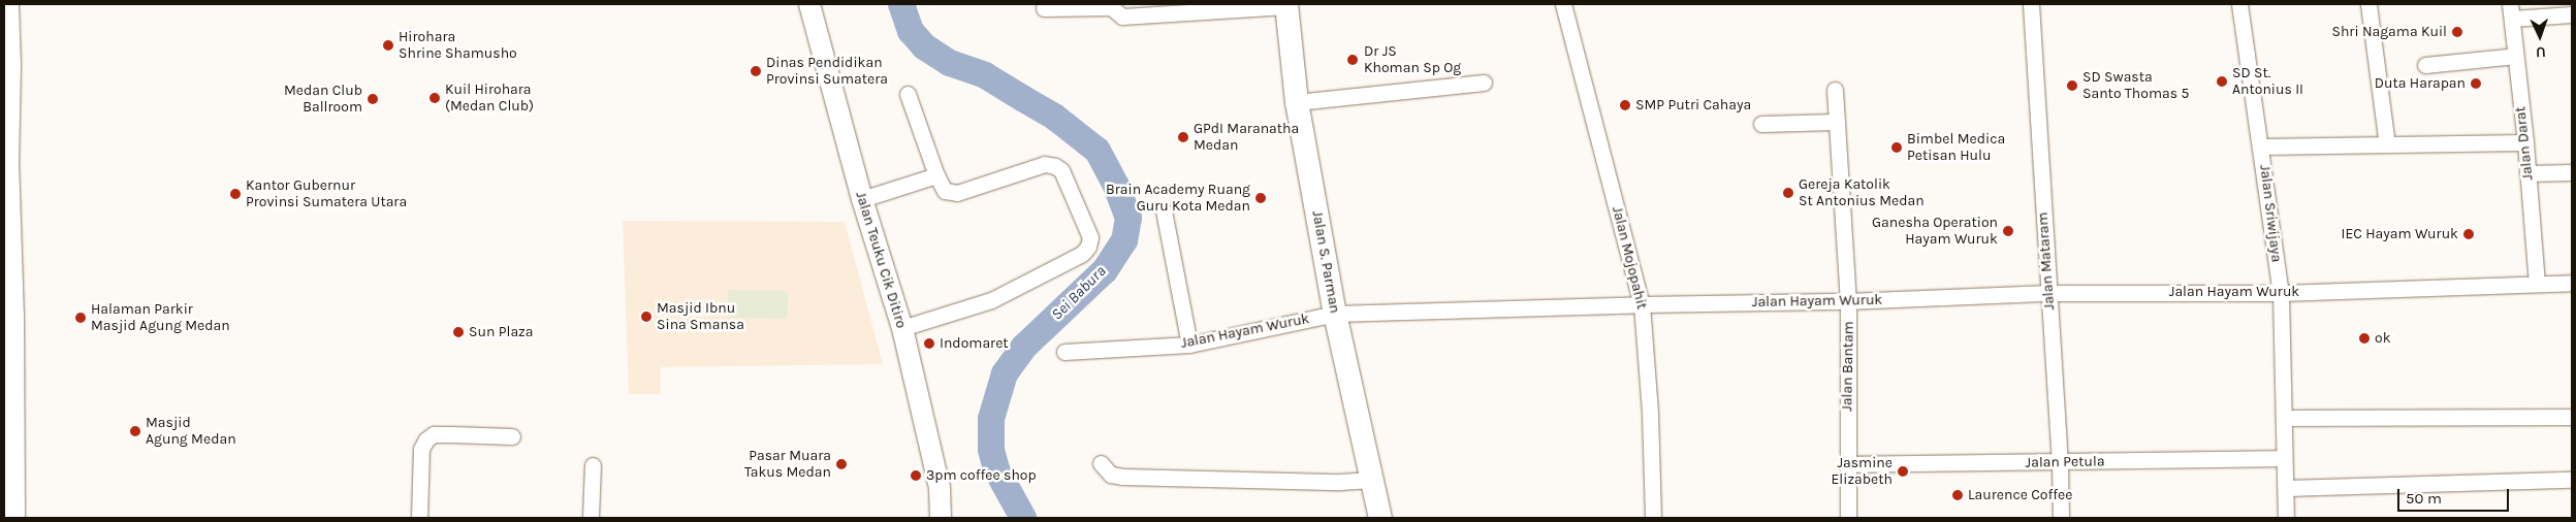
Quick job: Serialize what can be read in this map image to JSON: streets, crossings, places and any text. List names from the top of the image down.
{
  "streets": {
    "main road": ["Jalan S. Parman"],
    "street": [
      "Jalan Darat",
      "Jalan Sriwijaya",
      "Jalan Mojopahit",
      "Jalan Teuku Cik Ditiro",
      "Jalan Mataram",
      "Jalan Hayam Wuruk",
      "Jalan Bantam",
      "Jalan Petula"
    ]
  },
  "crossings": [
    ["Jalan Darat", "Jalan Hayam Wuruk"],
    ["Jalan Sriwijaya", "Jalan Hayam Wuruk"],
    ["Jalan Sriwijaya", "Jalan Petula"],
    ["Jalan Mojopahit", "Jalan Hayam Wuruk"],
    ["Jalan Mataram", "Jalan Hayam Wuruk"],
    ["Jalan Mataram", "Jalan Petula"],
    ["Jalan S. Parman", "Jalan Hayam Wuruk"],
    ["Jalan Hayam Wuruk", "Jalan Bantam"],
    ["Jalan Bantam", "Jalan Petula"]
  ],
  "water": ["Sei Babura"],
  "places": [
    "Shri Nagama Kuil",
    "Hirohara Shrine Shamusho",
    "Dr JS Khoman Sp Og",
    "Dinas Pendidikan Provinsi Sumatera",
    "SD St. Antonius II",
    "Duta Harapan",
    "SD Swasta Santo Thomas 5",
    "Kuil Hirohara (Medan Club)",
    "Medan Club Ballroom",
    "SMP Putri Cahaya",
    "GPdI Maranatha Medan",
    "Bimbel Medica Petisan Hulu",
    "Gereja Katolik St Antonius Medan",
    "Kantor Gubernur Provinsi Sumatera Utara",
    "Brain Academy Ruang Guru Kota Medan",
    "Ganesha Operation Hayam Wuruk",
    "IEC Hayam Wuruk",
    "Masjid Ibnu Sina Smansa",
    "Halaman Parkir Masjid Agung Medan",
    "Sun Plaza",
    "ok",
    "Indomaret",
    "Masjid Agung Medan",
    "Pasar Muara Takus Medan",
    "Jasmine Elizabeth",
    "3pm coffee shop",
    "Laurence Coffee"
  ],
  "scale_bar": "50 m",
  "north": "bottom"
}
